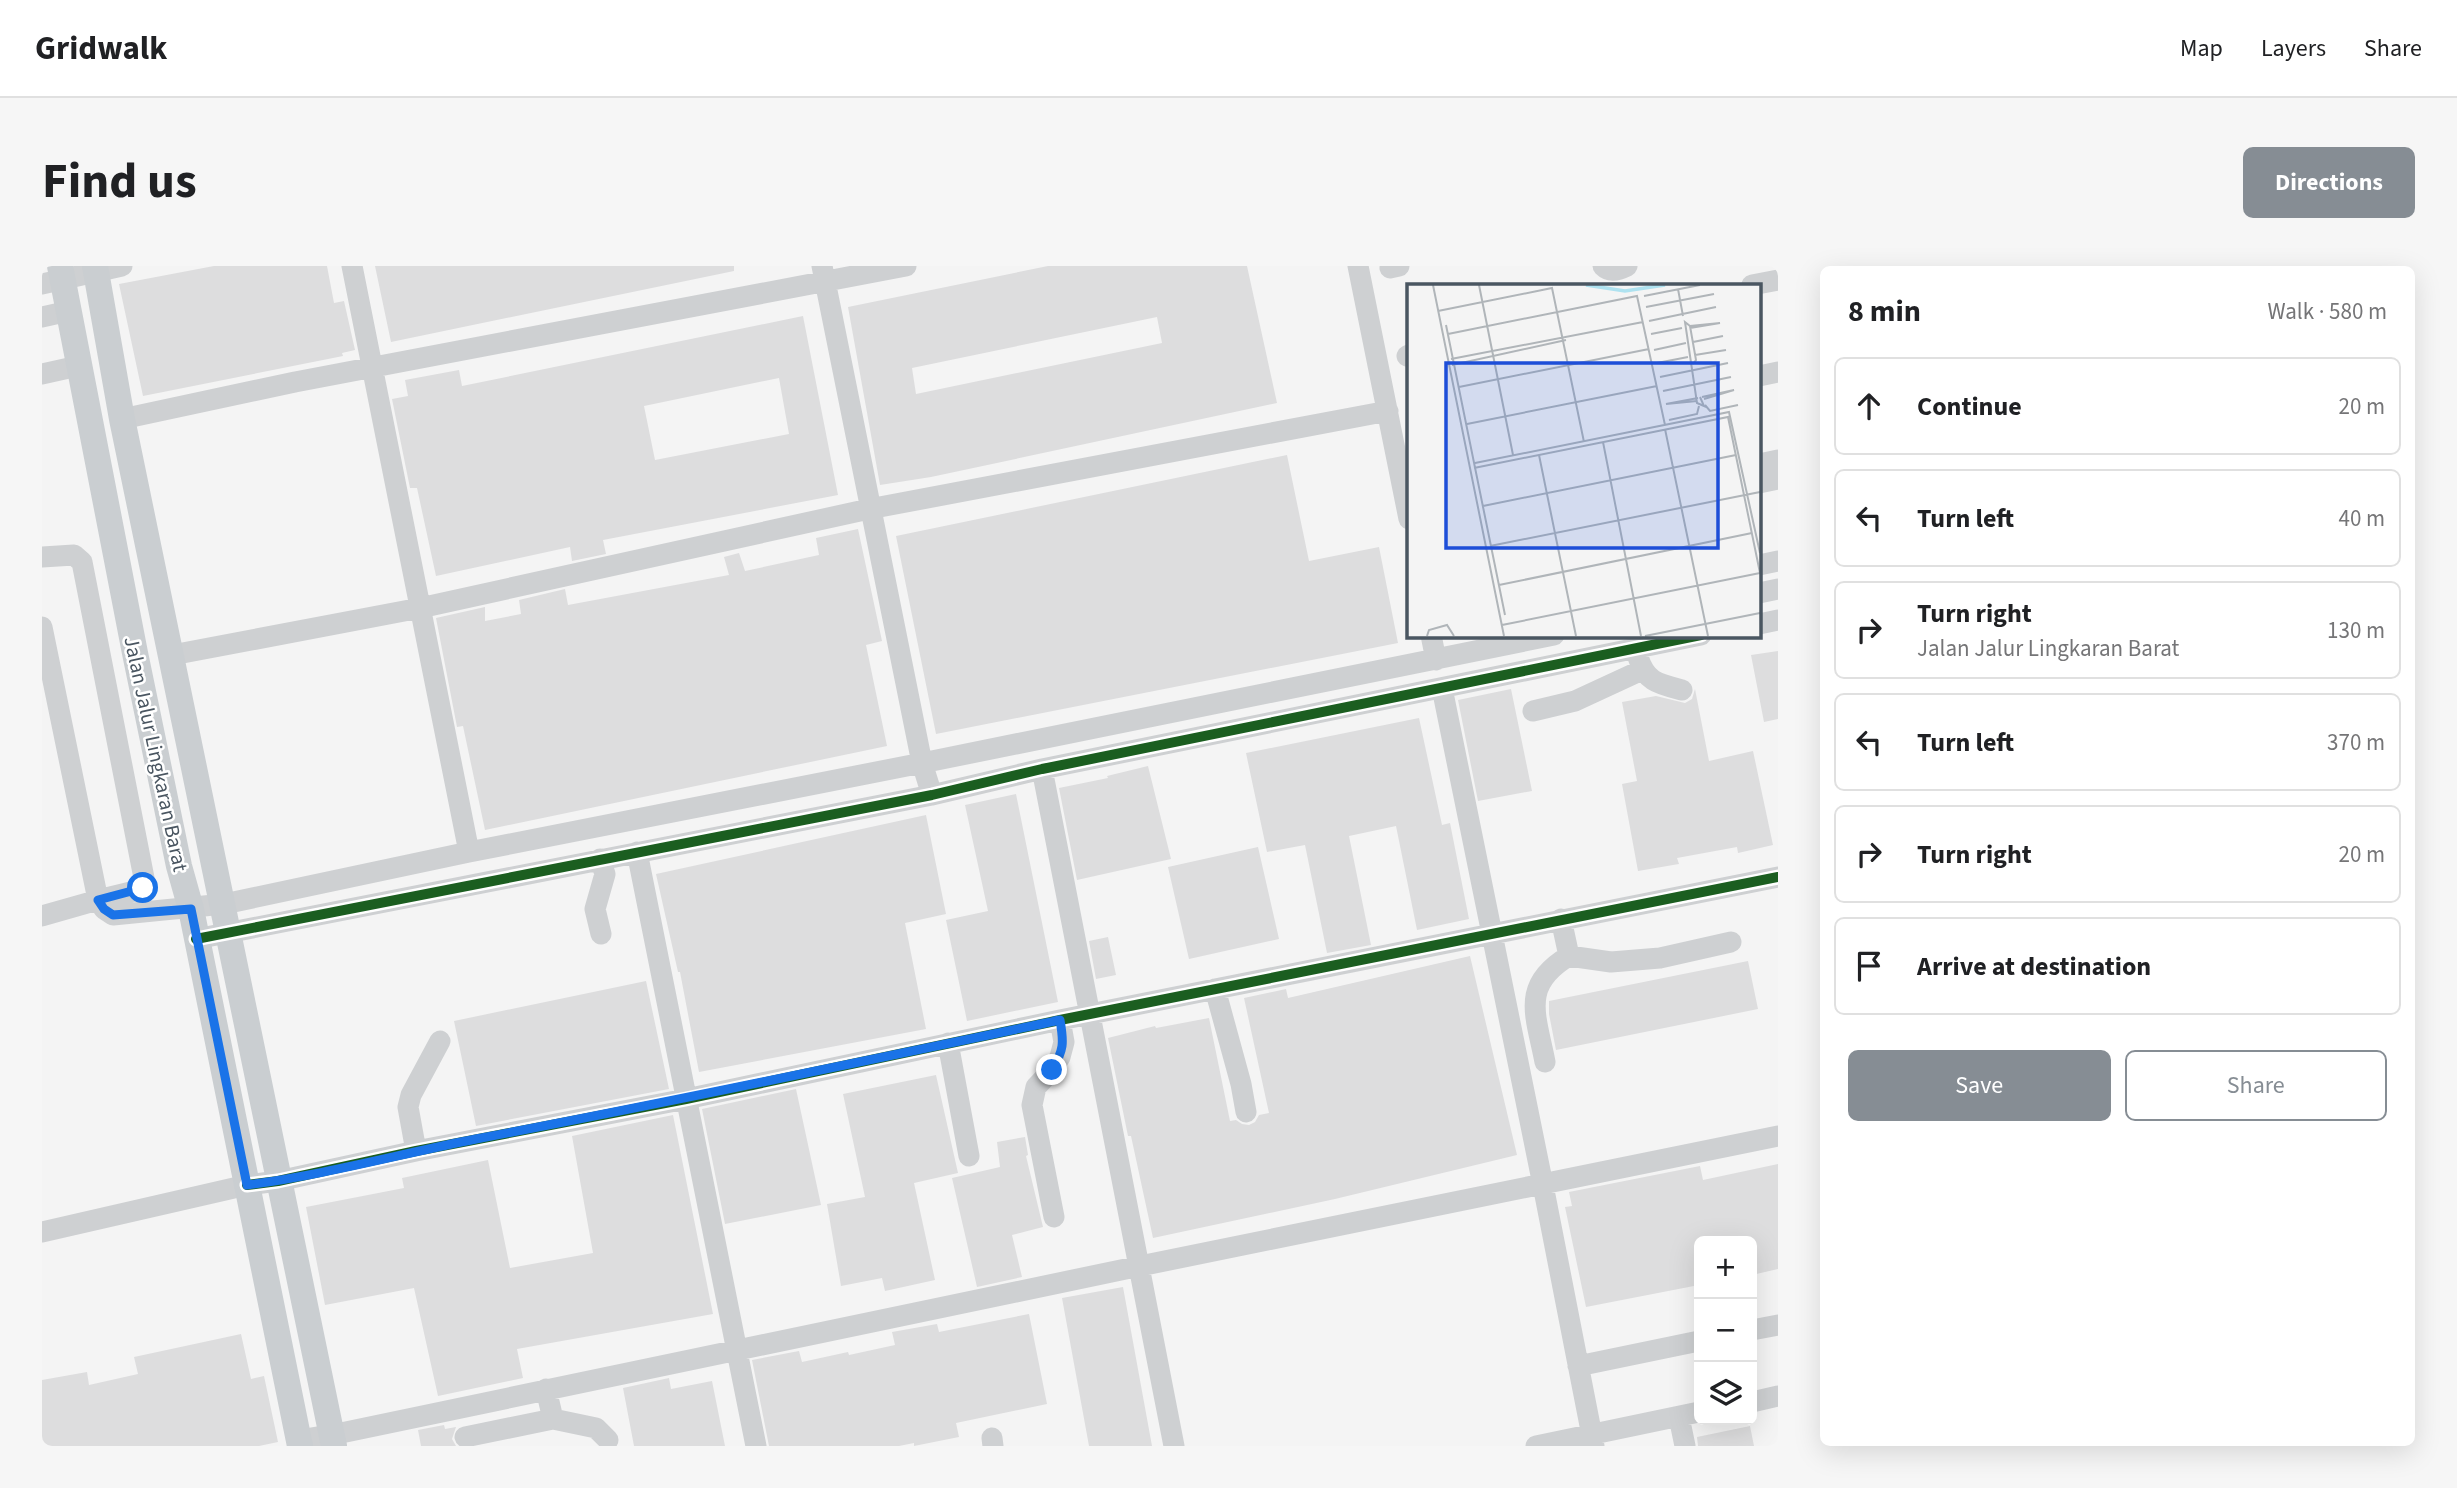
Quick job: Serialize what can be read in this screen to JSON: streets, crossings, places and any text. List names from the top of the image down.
{
  "streets": {
    "main road": ["Jalan Jalur Lingkaran Barat"]
  },
  "page": {
    "header": "Gridwalk",
    "nav": ["Map", "Layers", "Share"],
    "title": "Find us",
    "buttons": [
      "Directions",
      ["Save", "Share"]
    ],
    "heading": ["8 min", "Walk · 580 m"],
    "list": [
      ["Continue", "20 m"],
      ["Turn left", "40 m"],
      ["Turn right", "Jalan Jalur Lingkaran Barat", "130 m"],
      ["Turn left", "370 m"],
      ["Turn right", "20 m"],
      "Arrive at destination"
    ],
    "map_buttons": ["+", "−"]
  }
}
